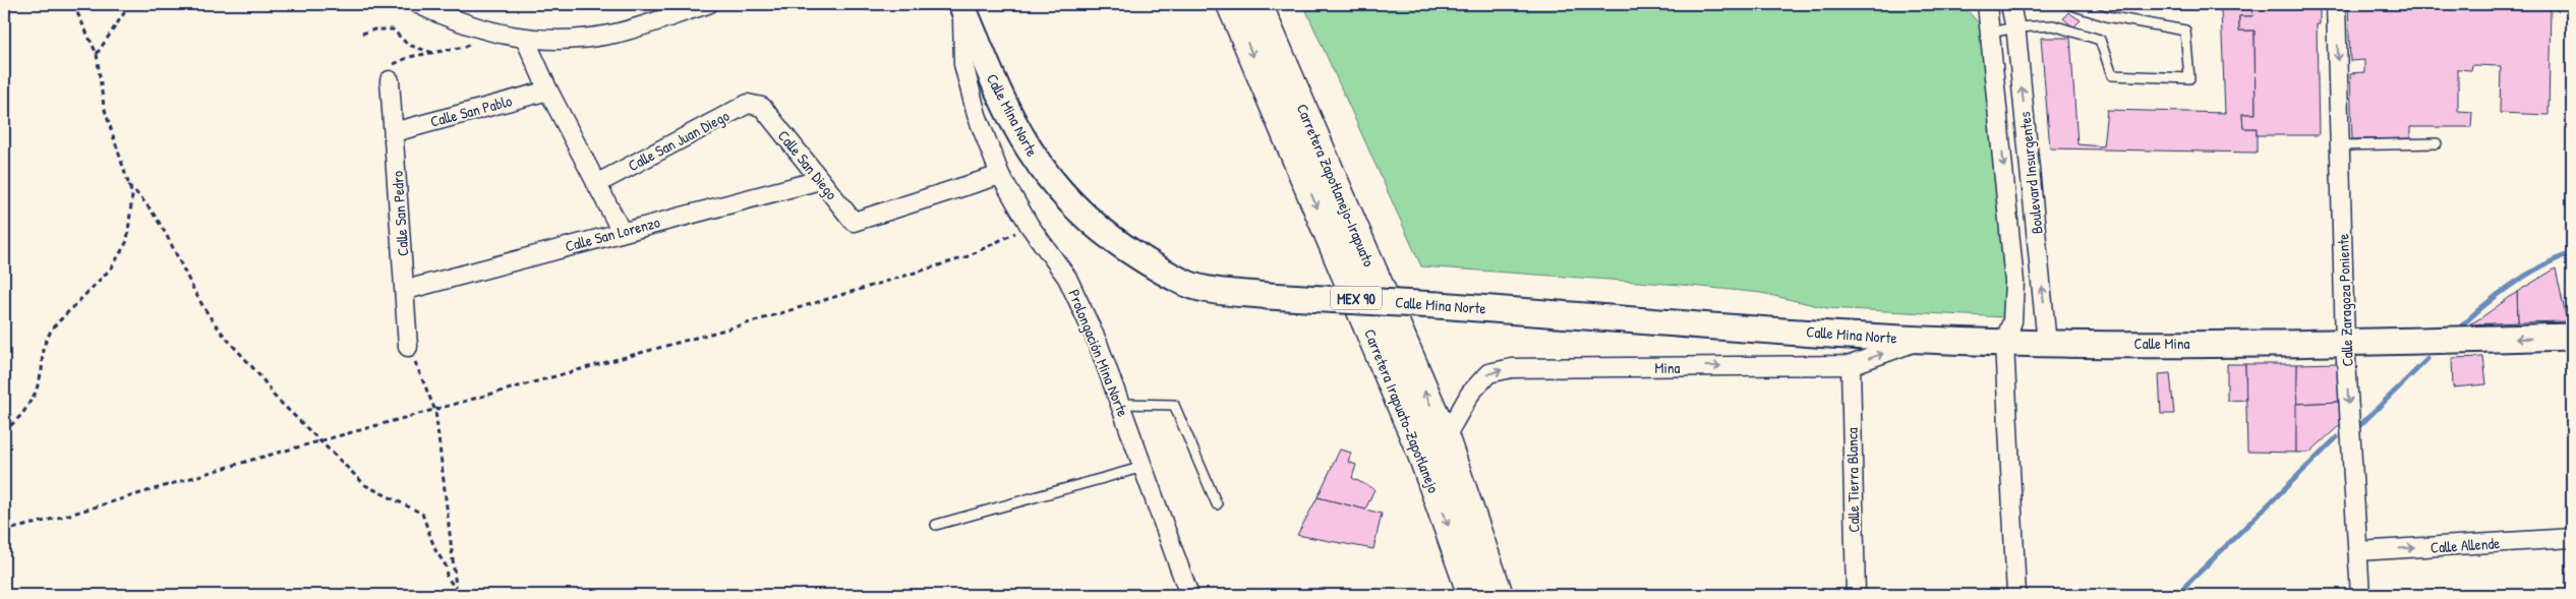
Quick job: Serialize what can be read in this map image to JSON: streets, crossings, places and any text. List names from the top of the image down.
{
  "streets": {
    "highway": ["Carretera Zapotlanejo-Irapuato", "MEX 90", "Carretera Irapuato-Zapotlanejo"],
    "street": [
      "Calle San Pablo",
      "Calle Mina Norte",
      "Calle San Juan Diego",
      "Calle San Diego",
      "Boulevard Insurgentes",
      "Calle San Pedro",
      "Calle San Lorenzo",
      "Calle Zaragoza Poniente",
      "Calle Mina",
      "Prolongación Mina Norte",
      "Mina",
      "Calle Tierra Blanca",
      "Calle Allende"
    ]
  },
  "crossings": [
    ["Calle San Pablo", "Calle San Pedro"],
    ["Calle Mina Norte", "Boulevard Insurgentes"],
    ["Calle Mina Norte", "Calle Mina"],
    ["Calle Mina Norte", "Prolongación Mina Norte"],
    ["Calle Mina Norte", "Mina"],
    ["Calle San Juan Diego", "Calle San Diego"],
    ["Calle San Diego", "Calle San Lorenzo"],
    ["Calle San Diego", "Prolongación Mina Norte"],
    ["Boulevard Insurgentes", "Calle Mina"],
    ["Carretera Zapotlanejo-Irapuato", "Mina"],
    ["Calle San Pedro", "Calle San Lorenzo"],
    ["Calle Zaragoza Poniente", "Calle Mina"],
    ["Calle Zaragoza Poniente", "Calle Allende"],
    ["Mina", "Calle Tierra Blanca"]
  ],
  "one_way": [
    "Carretera Zapotlanejo-Irapuato",
    "Calle Zaragoza Poniente",
    "Calle Mina",
    "Mina",
    "Carretera Irapuato-Zapotlanejo",
    "Calle Allende"
  ]
}
